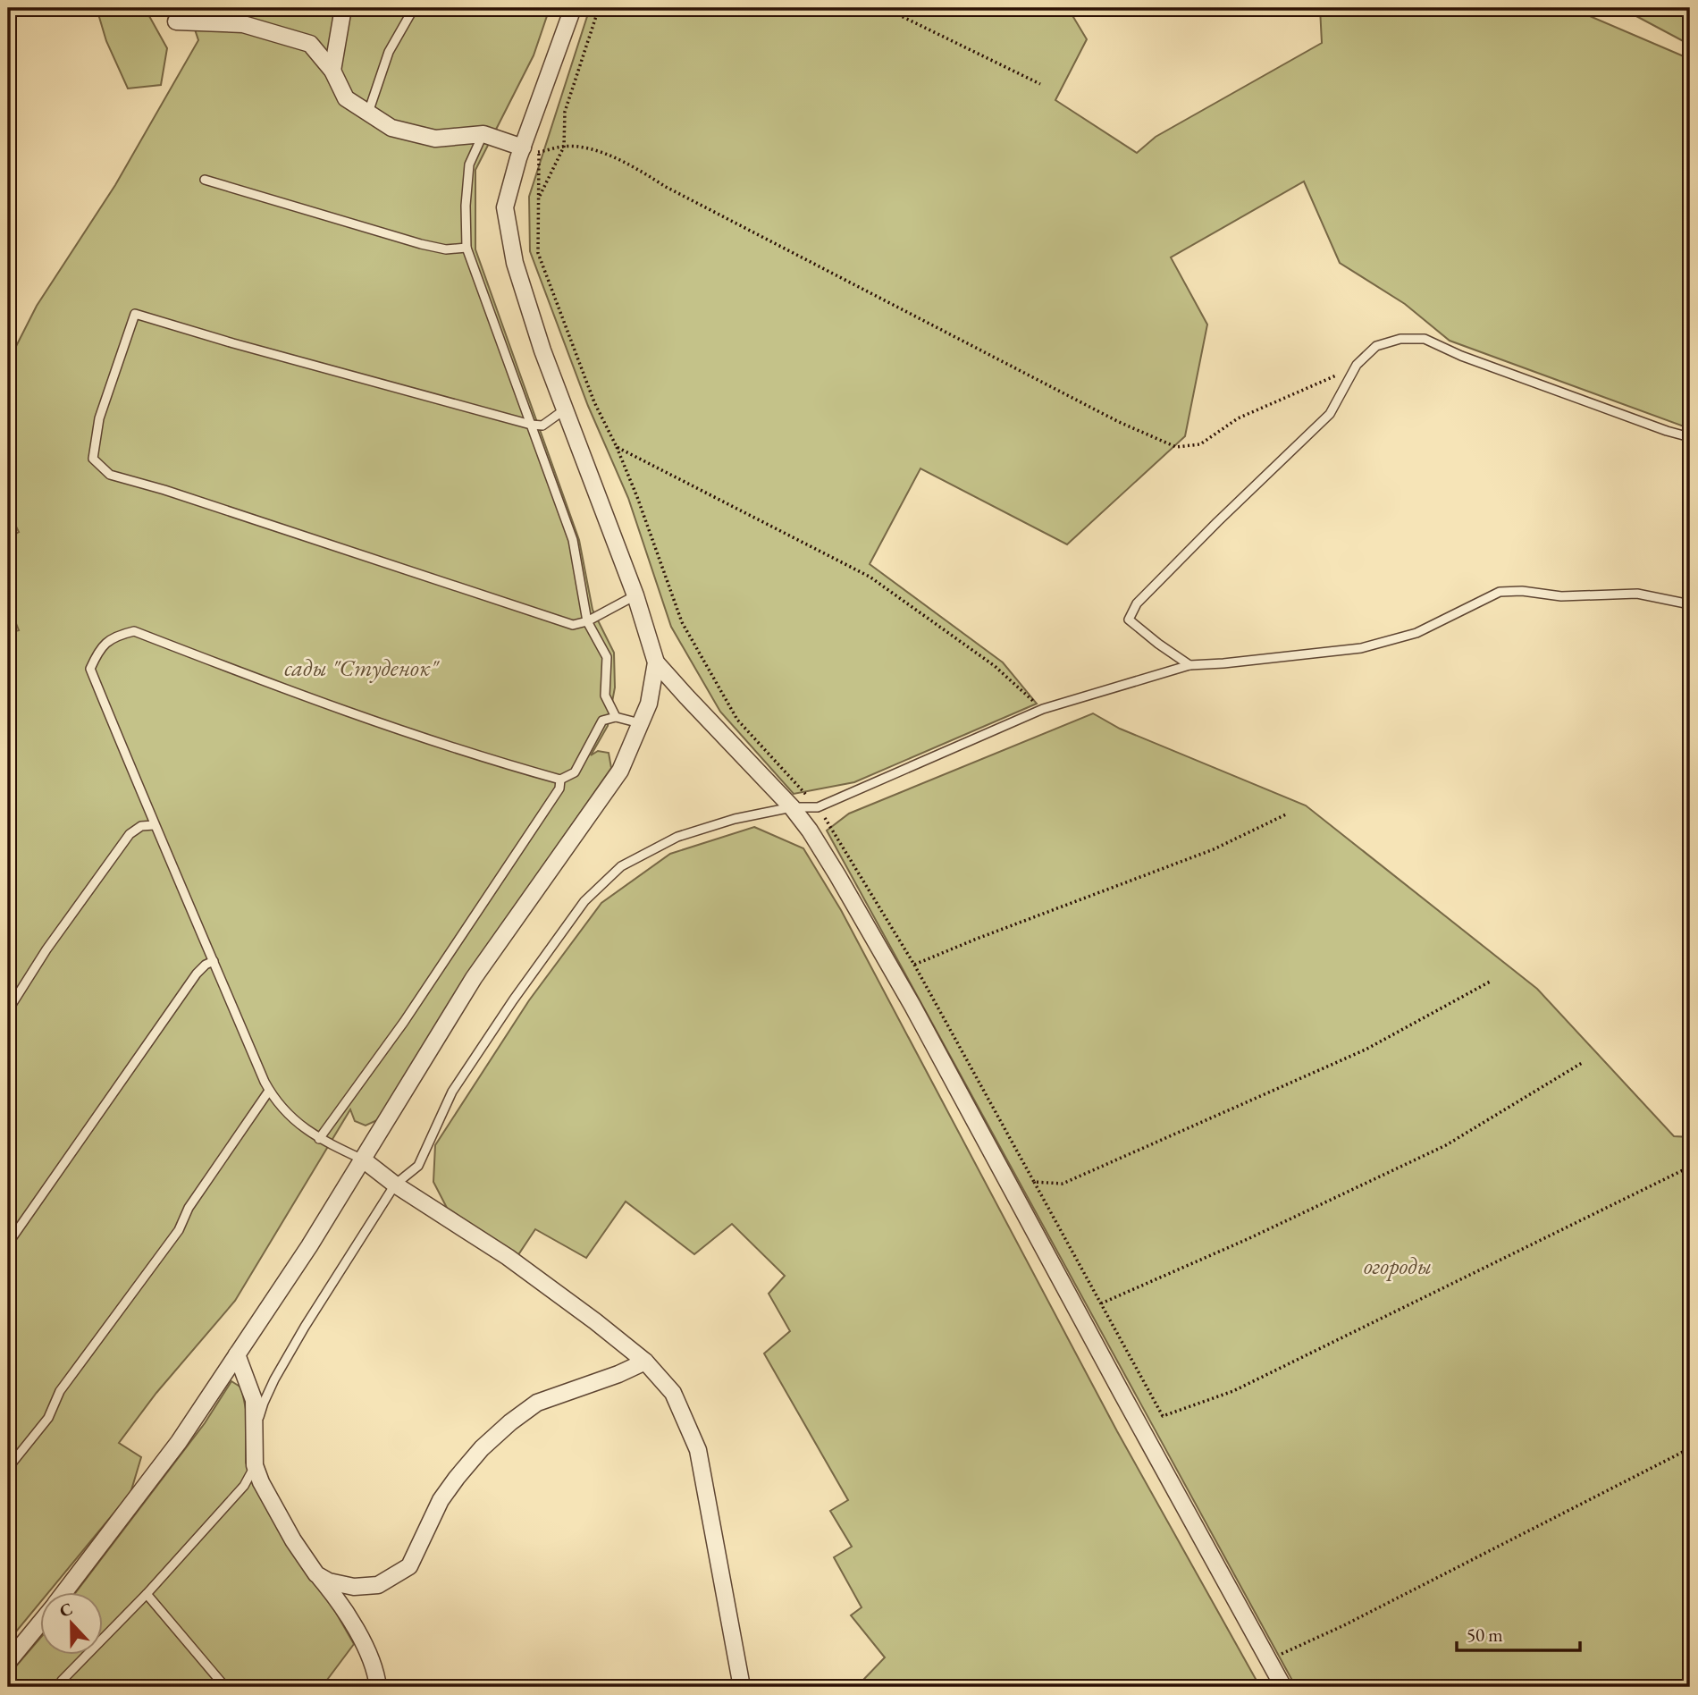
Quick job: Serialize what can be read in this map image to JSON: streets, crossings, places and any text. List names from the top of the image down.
{
  "parks": ["сады \"Студенок\"", "огороды"],
  "scale_bar": "50 m",
  "north": "top"
}
